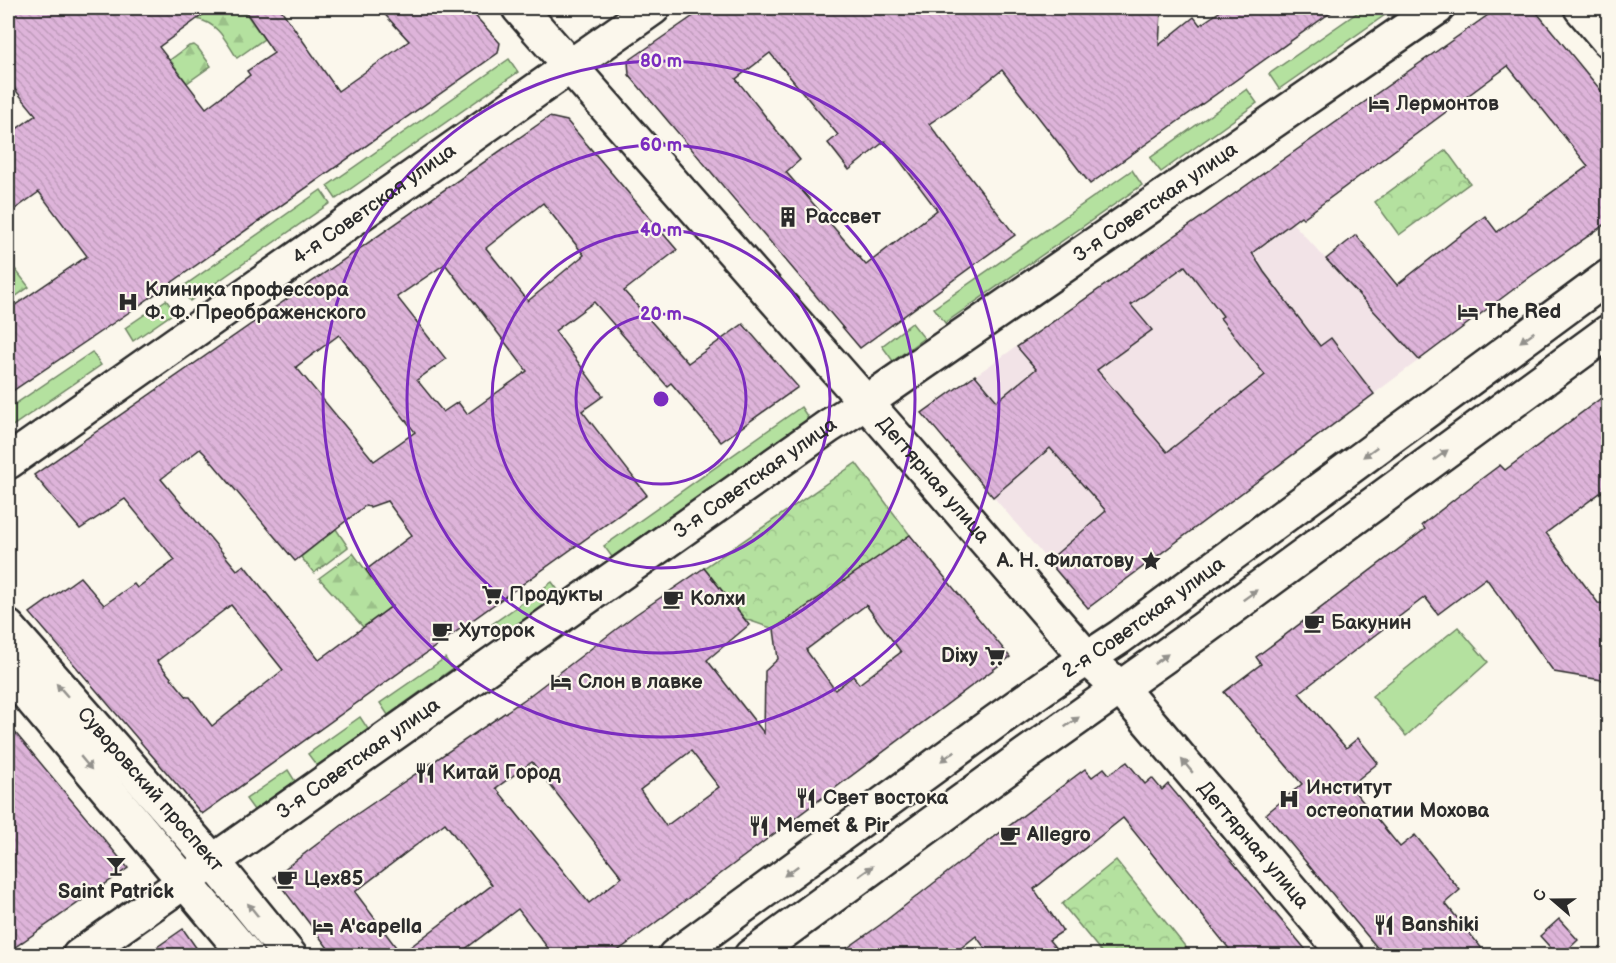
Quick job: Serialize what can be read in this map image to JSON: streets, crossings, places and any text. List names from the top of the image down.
{
  "streets": {
    "street": [
      "3-я Советская улица",
      "4-я Советская улица",
      "Дегтярная улица",
      "2-я Советская улица",
      "Суворовский проспект"
    ]
  },
  "crossings": [
    ["3-я Советская улица", "Дегтярная улица"],
    ["3-я Советская улица", "Суворовский проспект"],
    ["4-я Советская улица", "Дегтярная улица"],
    ["Дегтярная улица", "2-я Советская улица"]
  ],
  "places": {
    "hotel": [
      "Лермонтов",
      "The Red",
      "Слон в лавке",
      "A'capella"
    ],
    "building": ["Рассвет"],
    "hospital": ["Клиника профессора Ф. Ф. Преображенского", "Институт остеопатии Мохова"],
    "place": ["А. Н. Филатову"],
    "supermarket": ["Продукты", "Dixy"],
    "cafe": [
      "Колхи",
      "Бакунин",
      "Хуторок",
      "Allegro",
      "Цех85"
    ],
    "restaurant": [
      "Китай Город",
      "Свет востока",
      "Memet & Pir",
      "Banshiki"
    ],
    "bar": ["Saint Patrick"]
  },
  "north": "left",
  "rings": [
    "80 m",
    "60 m",
    "40 m",
    "20 m"
  ]
}
